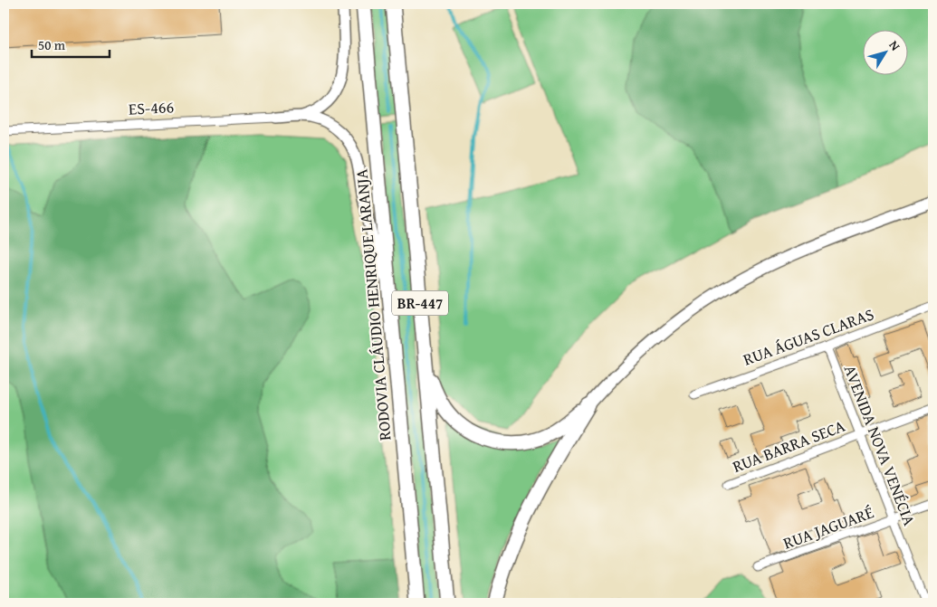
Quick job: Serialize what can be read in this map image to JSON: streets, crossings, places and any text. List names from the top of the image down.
{
  "streets": {
    "main road": ["BR-447", "RODOVIA CLÁUDIO HENRIQUE LARANJA"],
    "street": [
      "ES-466",
      "RUA ÁGUAS CLARAS",
      "AVENIDA NOVA VENÉCIA",
      "RUA BARRA SECA",
      "RUA JAGUARÉ"
    ]
  },
  "crossings": [
    ["ES-466", "RODOVIA CLÁUDIO HENRIQUE LARANJA"],
    ["RUA ÁGUAS CLARAS", "AVENIDA NOVA VENÉCIA"],
    ["AVENIDA NOVA VENÉCIA", "RUA BARRA SECA"],
    ["AVENIDA NOVA VENÉCIA", "RUA JAGUARÉ"]
  ],
  "scale_bar": "50 m",
  "north": "top right"
}
